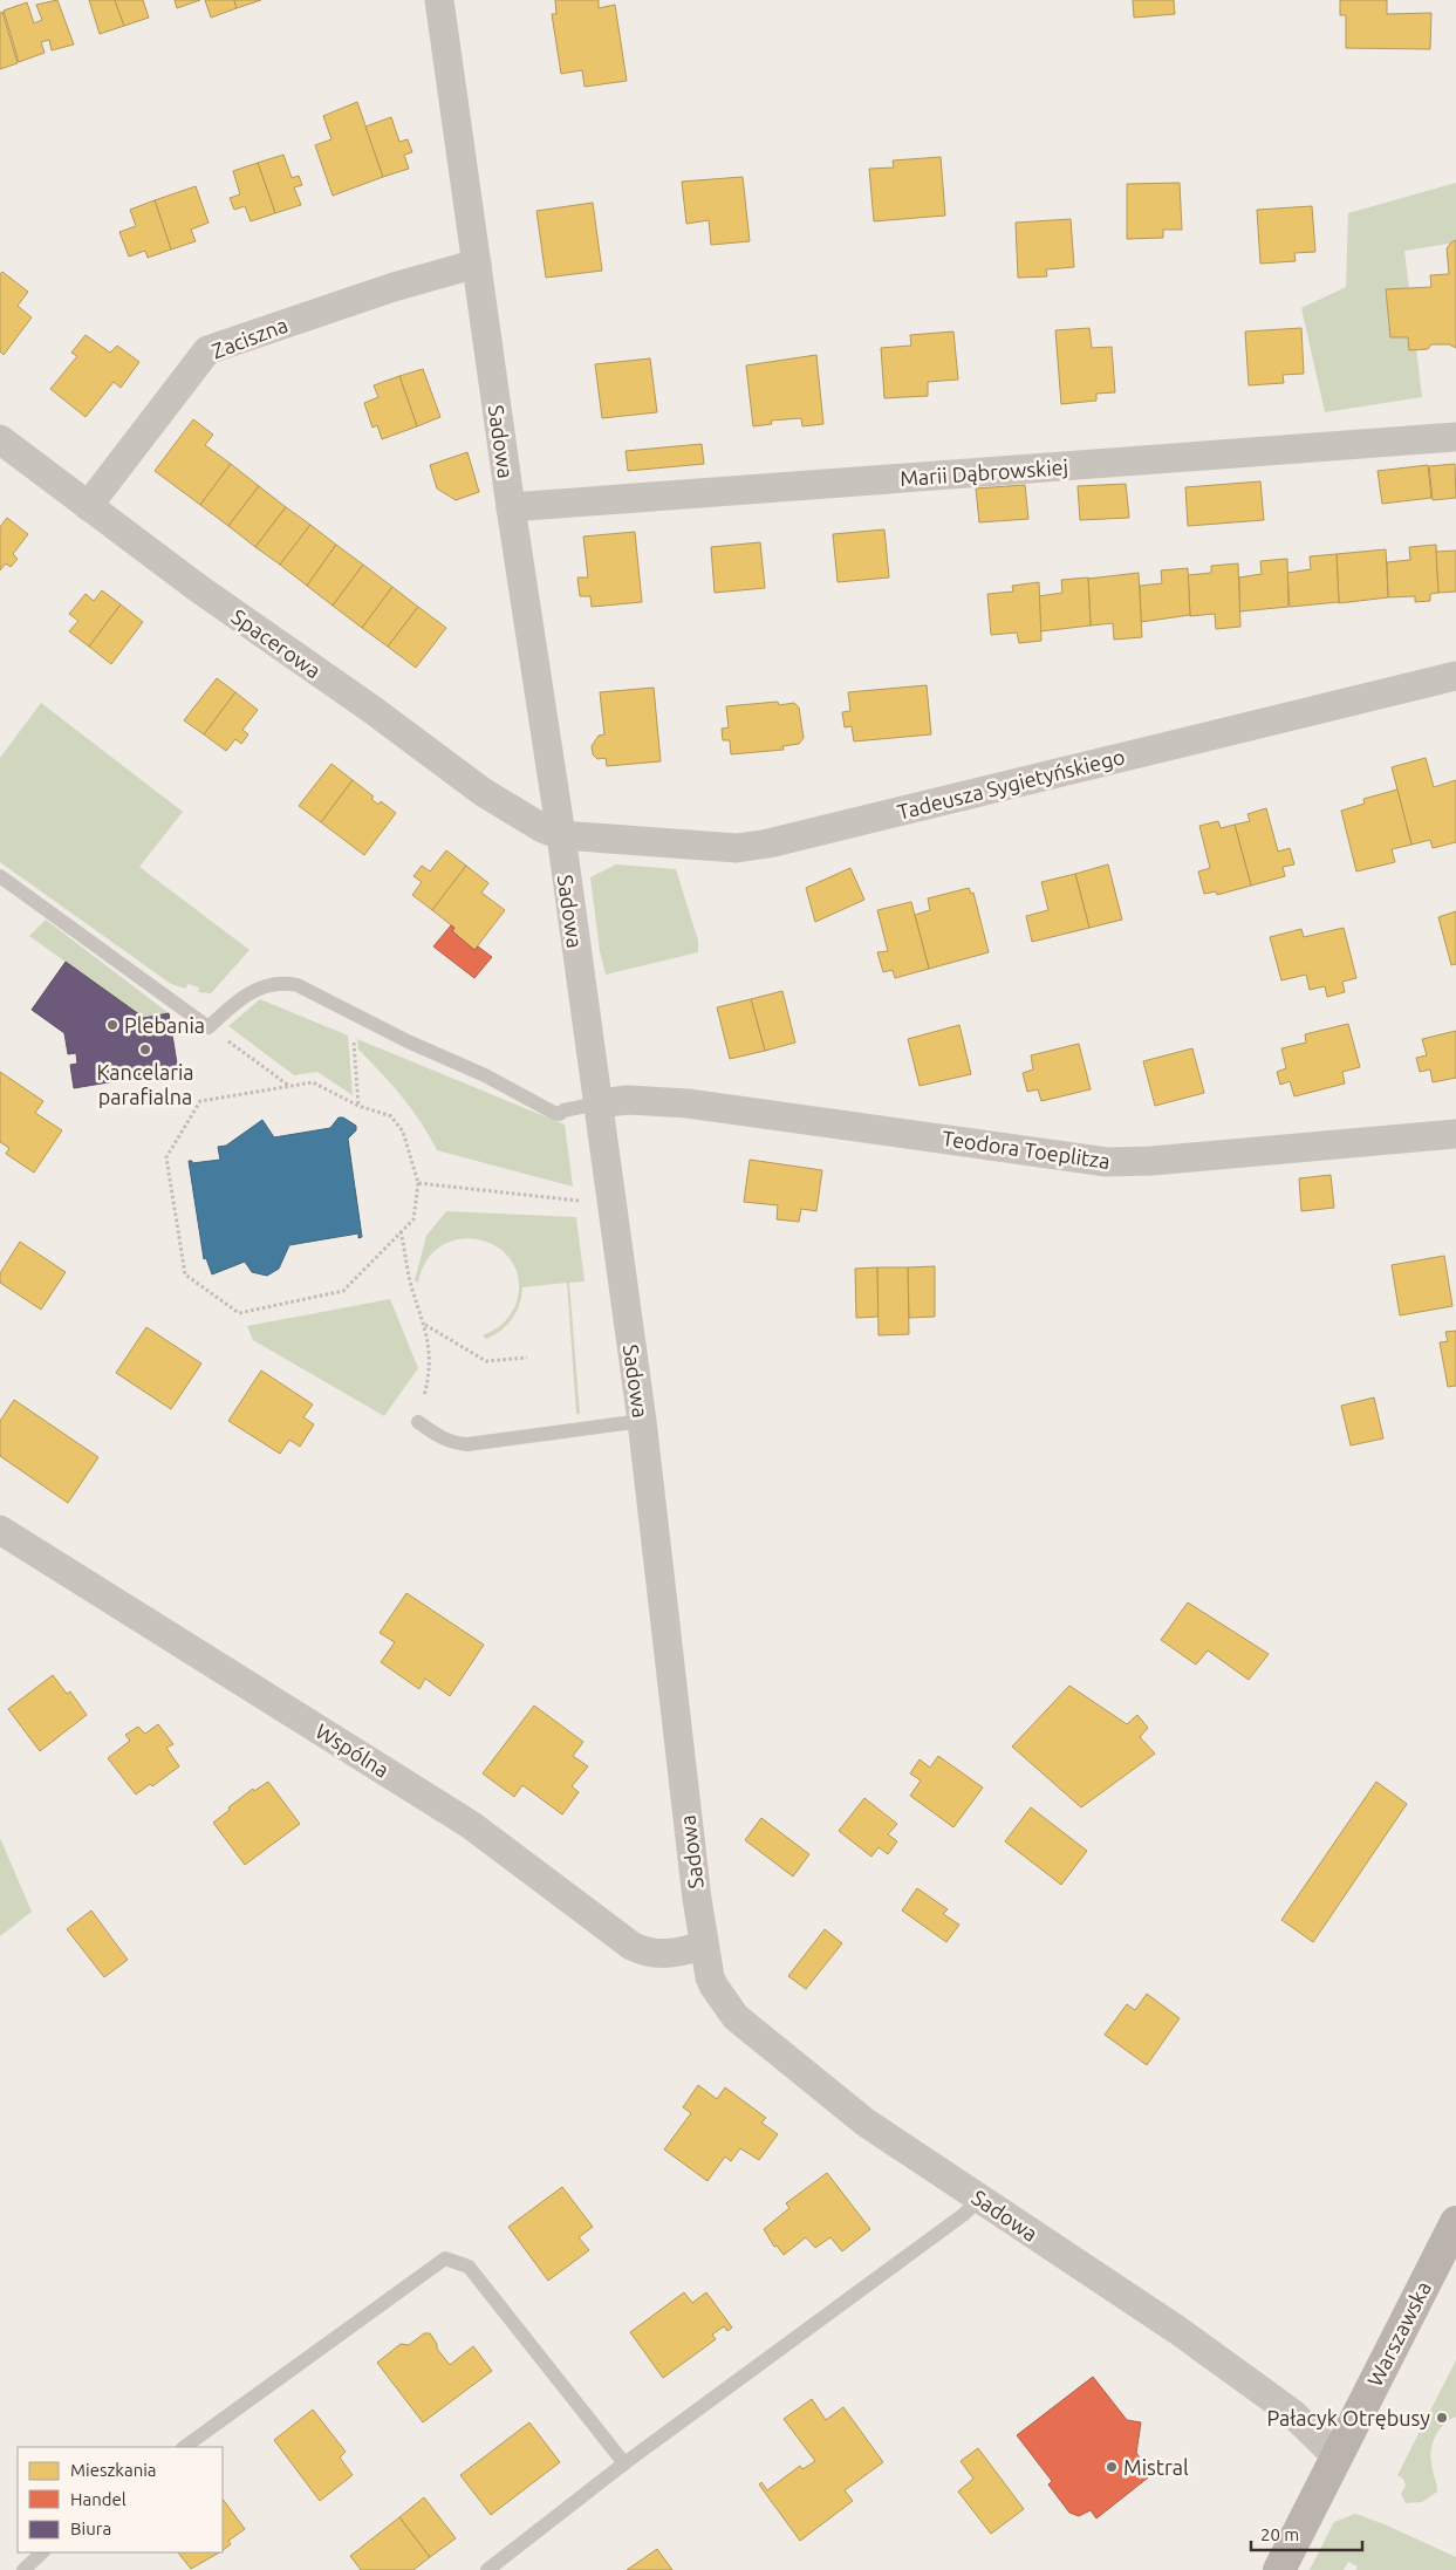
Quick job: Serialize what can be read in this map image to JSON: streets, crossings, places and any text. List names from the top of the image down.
{
  "streets": {
    "main road": ["Warszawska"],
    "street": [
      "Zaciszna",
      "Sadowa",
      "Marii Dąbrowskiej",
      "Spacerowa",
      "Tadeusza Sygietyńskiego",
      "Teodora Toeplitza",
      "Wspólna"
    ]
  },
  "crossings": [
    ["Zaciszna", "Sadowa"],
    ["Zaciszna", "Spacerowa"],
    ["Sadowa", "Marii Dąbrowskiej"],
    ["Sadowa", "Spacerowa"],
    ["Sadowa", "Tadeusza Sygietyńskiego"],
    ["Sadowa", "Teodora Toeplitza"],
    ["Sadowa", "Wspólna"],
    ["Sadowa", "Warszawska"],
    ["Spacerowa", "Tadeusza Sygietyńskiego"]
  ],
  "places": [
    "Plebania",
    "Kancelaria parafialna",
    "Pałacyk Otrębusy",
    "Mistral"
  ],
  "legend": ["Mieszkania", "Handel", "Biura"],
  "scale_bar": "20 m"
}
